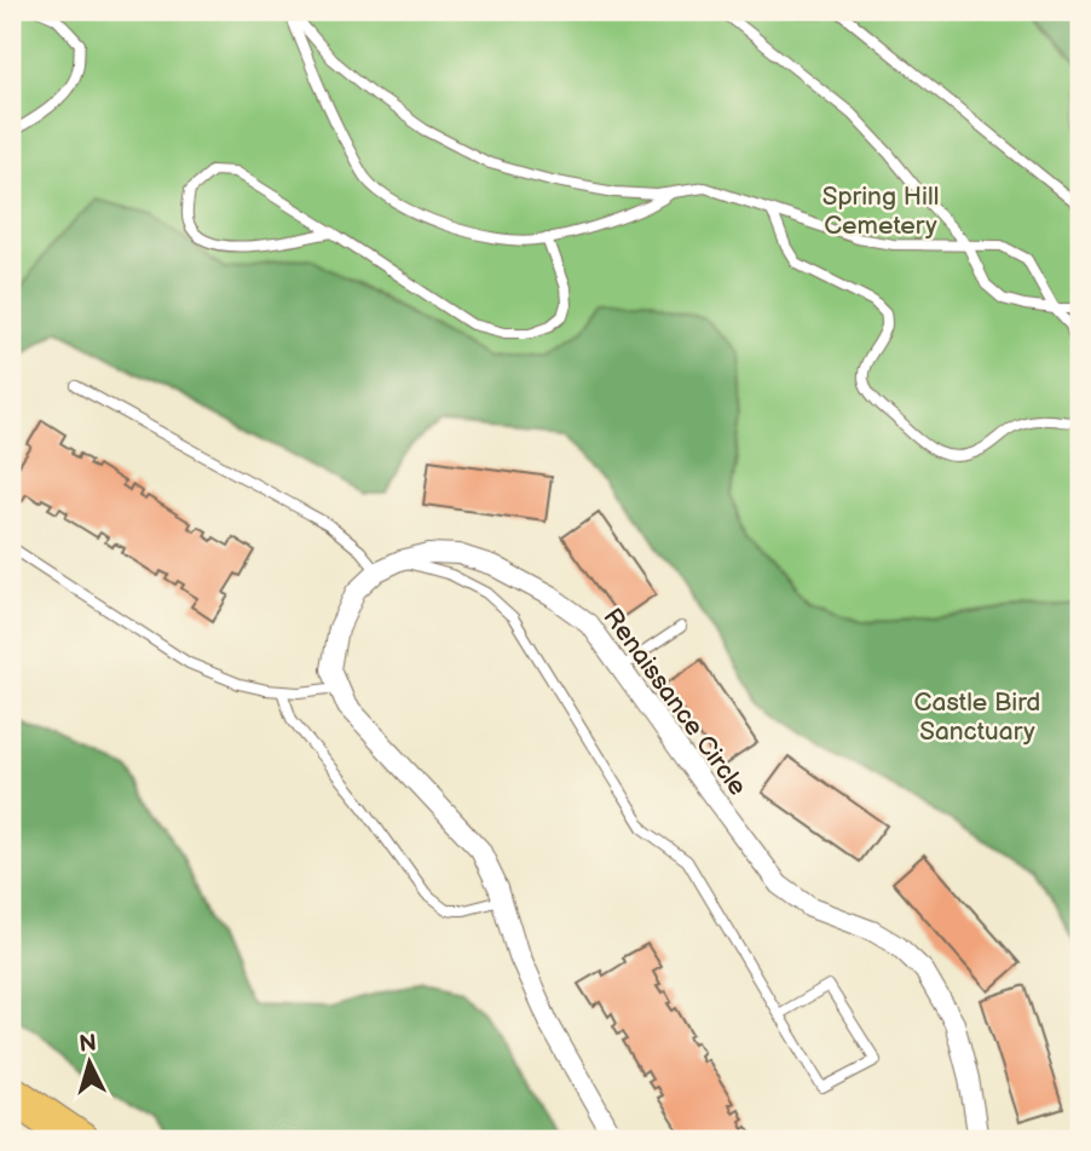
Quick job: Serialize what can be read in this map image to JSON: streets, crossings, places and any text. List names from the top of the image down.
{
  "streets": {
    "street": ["Renaissance Circle"]
  },
  "parks": ["Spring Hill Cemetery", "Castle Bird Sanctuary"],
  "north": "top"
}
